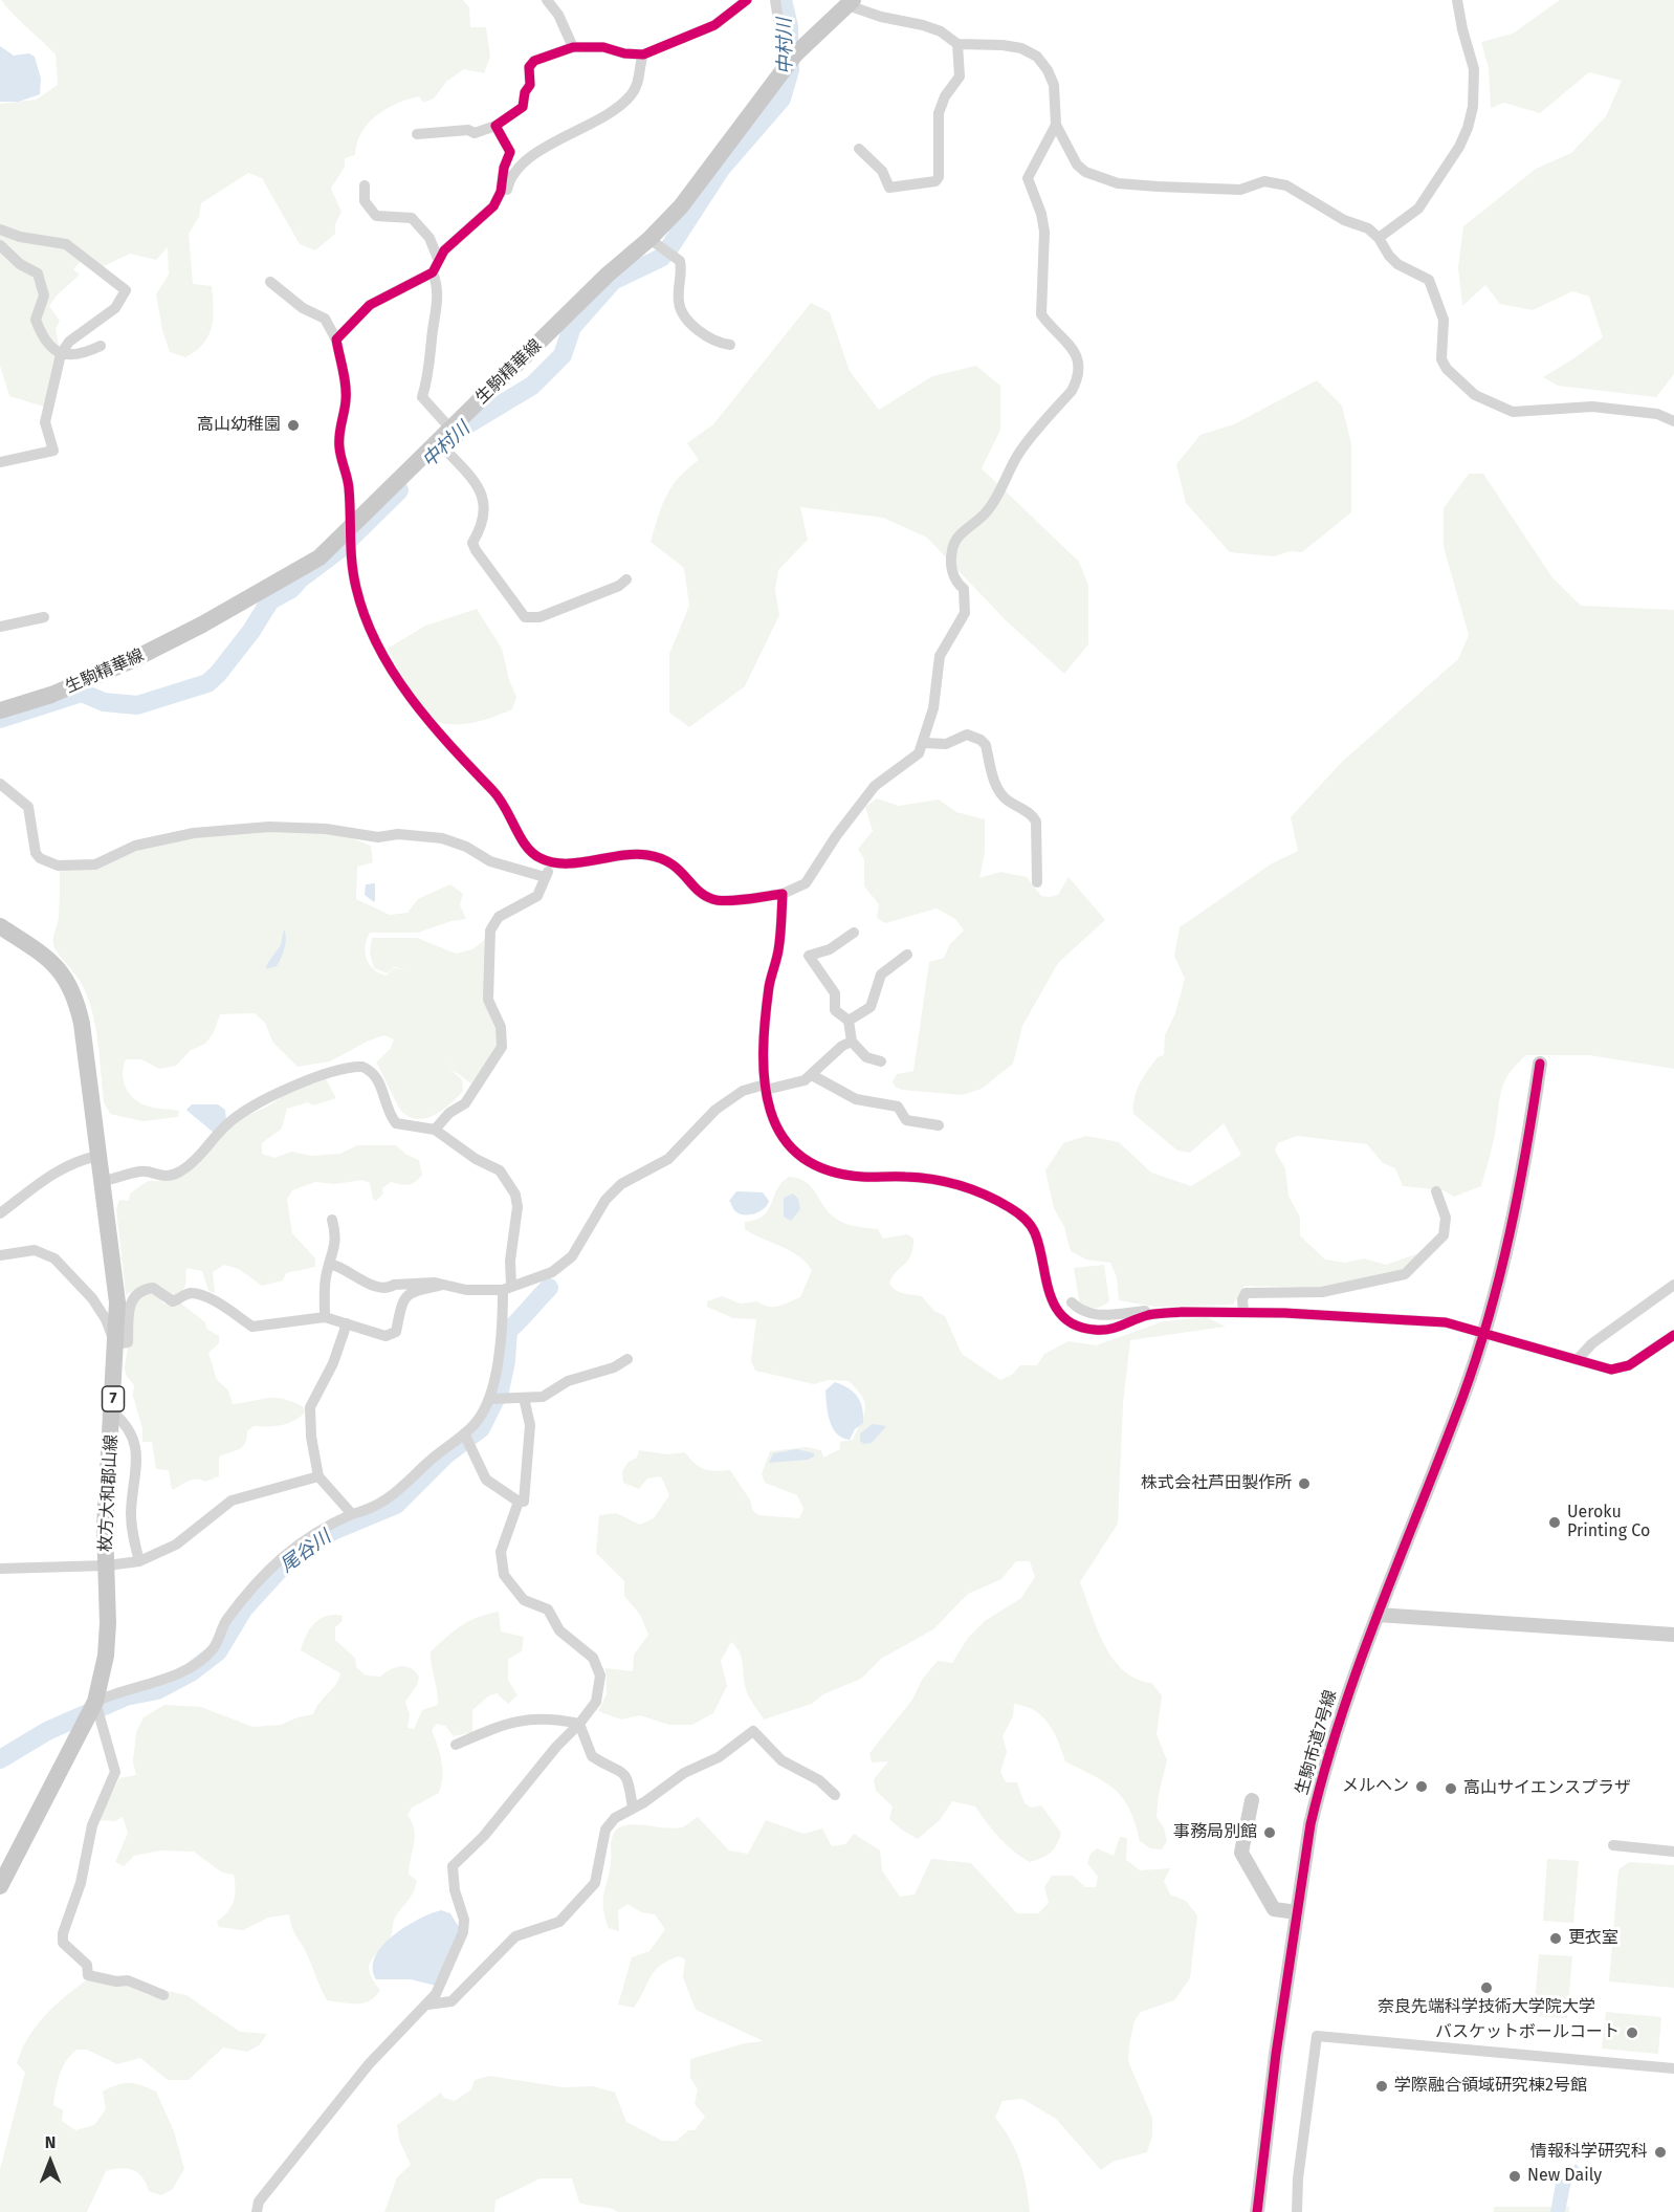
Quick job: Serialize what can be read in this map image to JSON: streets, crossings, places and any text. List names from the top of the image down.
{
  "streets": {
    "main road": ["生駒精華線", "7", "枚方大和郡山線"],
    "street": ["生駒市道7号線"]
  },
  "water": ["中村川", "尾谷川"],
  "places": [
    "高山幼稚園",
    "株式会社芦田製作所",
    "Ueroku Printing Co",
    "メルヘン",
    "高山サイエンスプラザ",
    "事務局別館",
    "更衣室",
    "奈良先端科学技術大学院大学",
    "バスケットボールコート",
    "学際融合領域研究棟2号館",
    "情報科学研究科",
    "New Daily"
  ],
  "north": "top"
}
